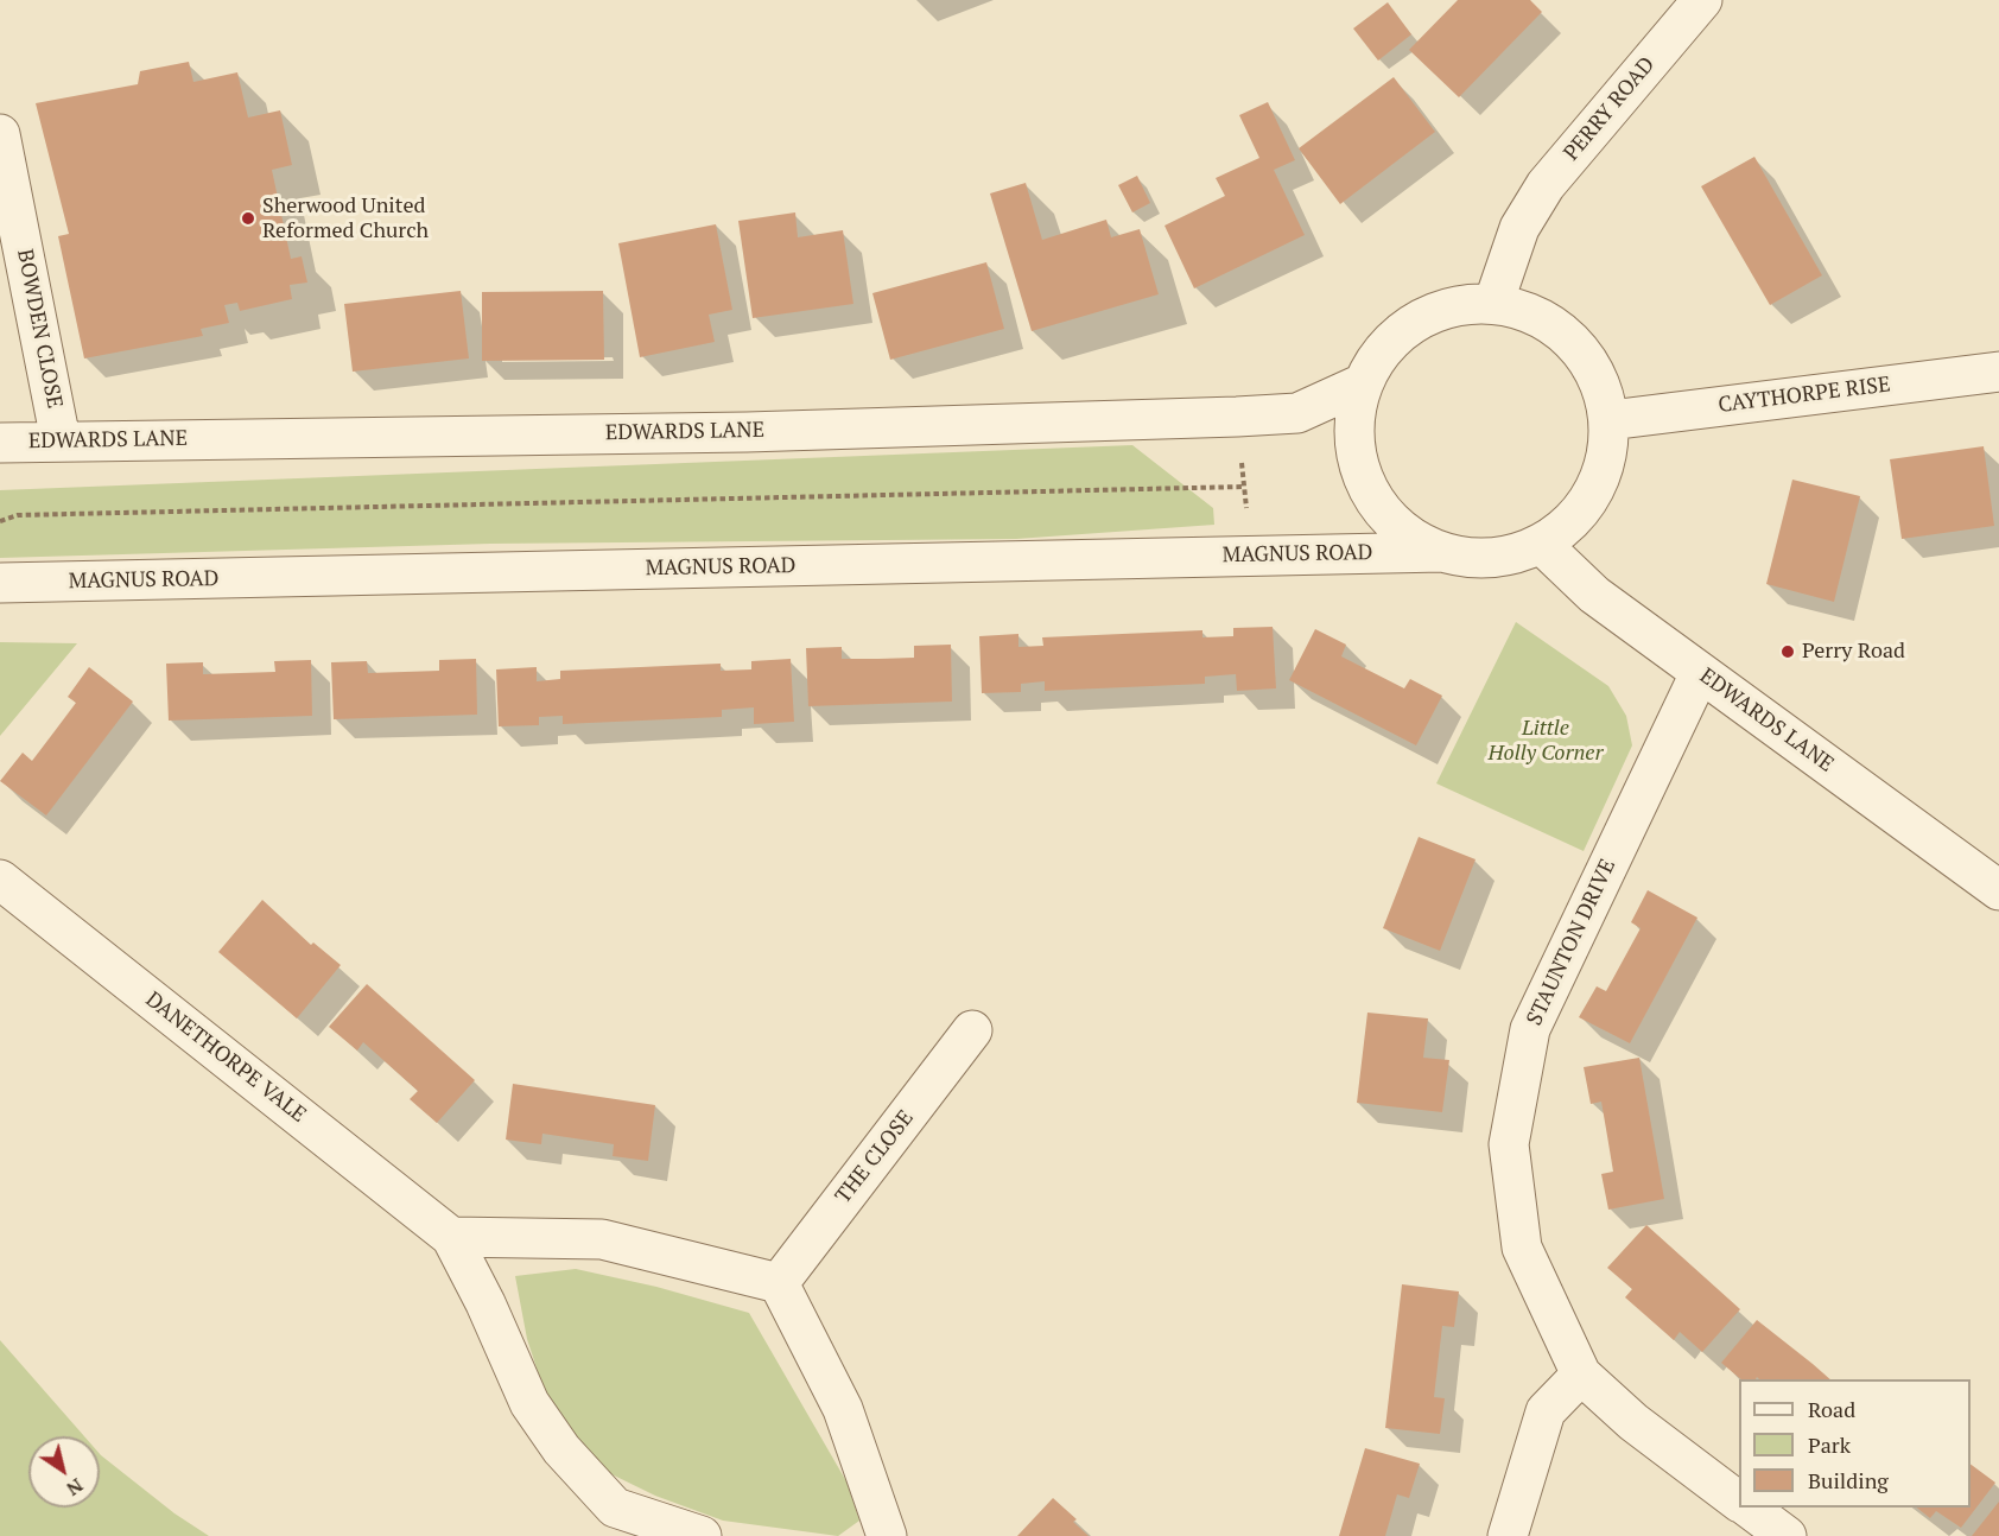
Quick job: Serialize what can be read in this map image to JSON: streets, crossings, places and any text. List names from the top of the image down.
{
  "streets": {
    "street": [
      "PERRY ROAD",
      "BOWDEN CLOSE",
      "CAYTHORPE RISE",
      "EDWARDS LANE",
      "MAGNUS ROAD",
      "STAUNTON DRIVE",
      "DANETHORPE VALE",
      "THE CLOSE"
    ]
  },
  "crossings": [
    ["BOWDEN CLOSE", "EDWARDS LANE"],
    ["EDWARDS LANE", "STAUNTON DRIVE"]
  ],
  "parks": ["Little Holly Corner"],
  "places": ["Sherwood United Reformed Church", "Perry Road"],
  "legend": ["Road", "Park", "Building"],
  "north": "bottom right"
}
